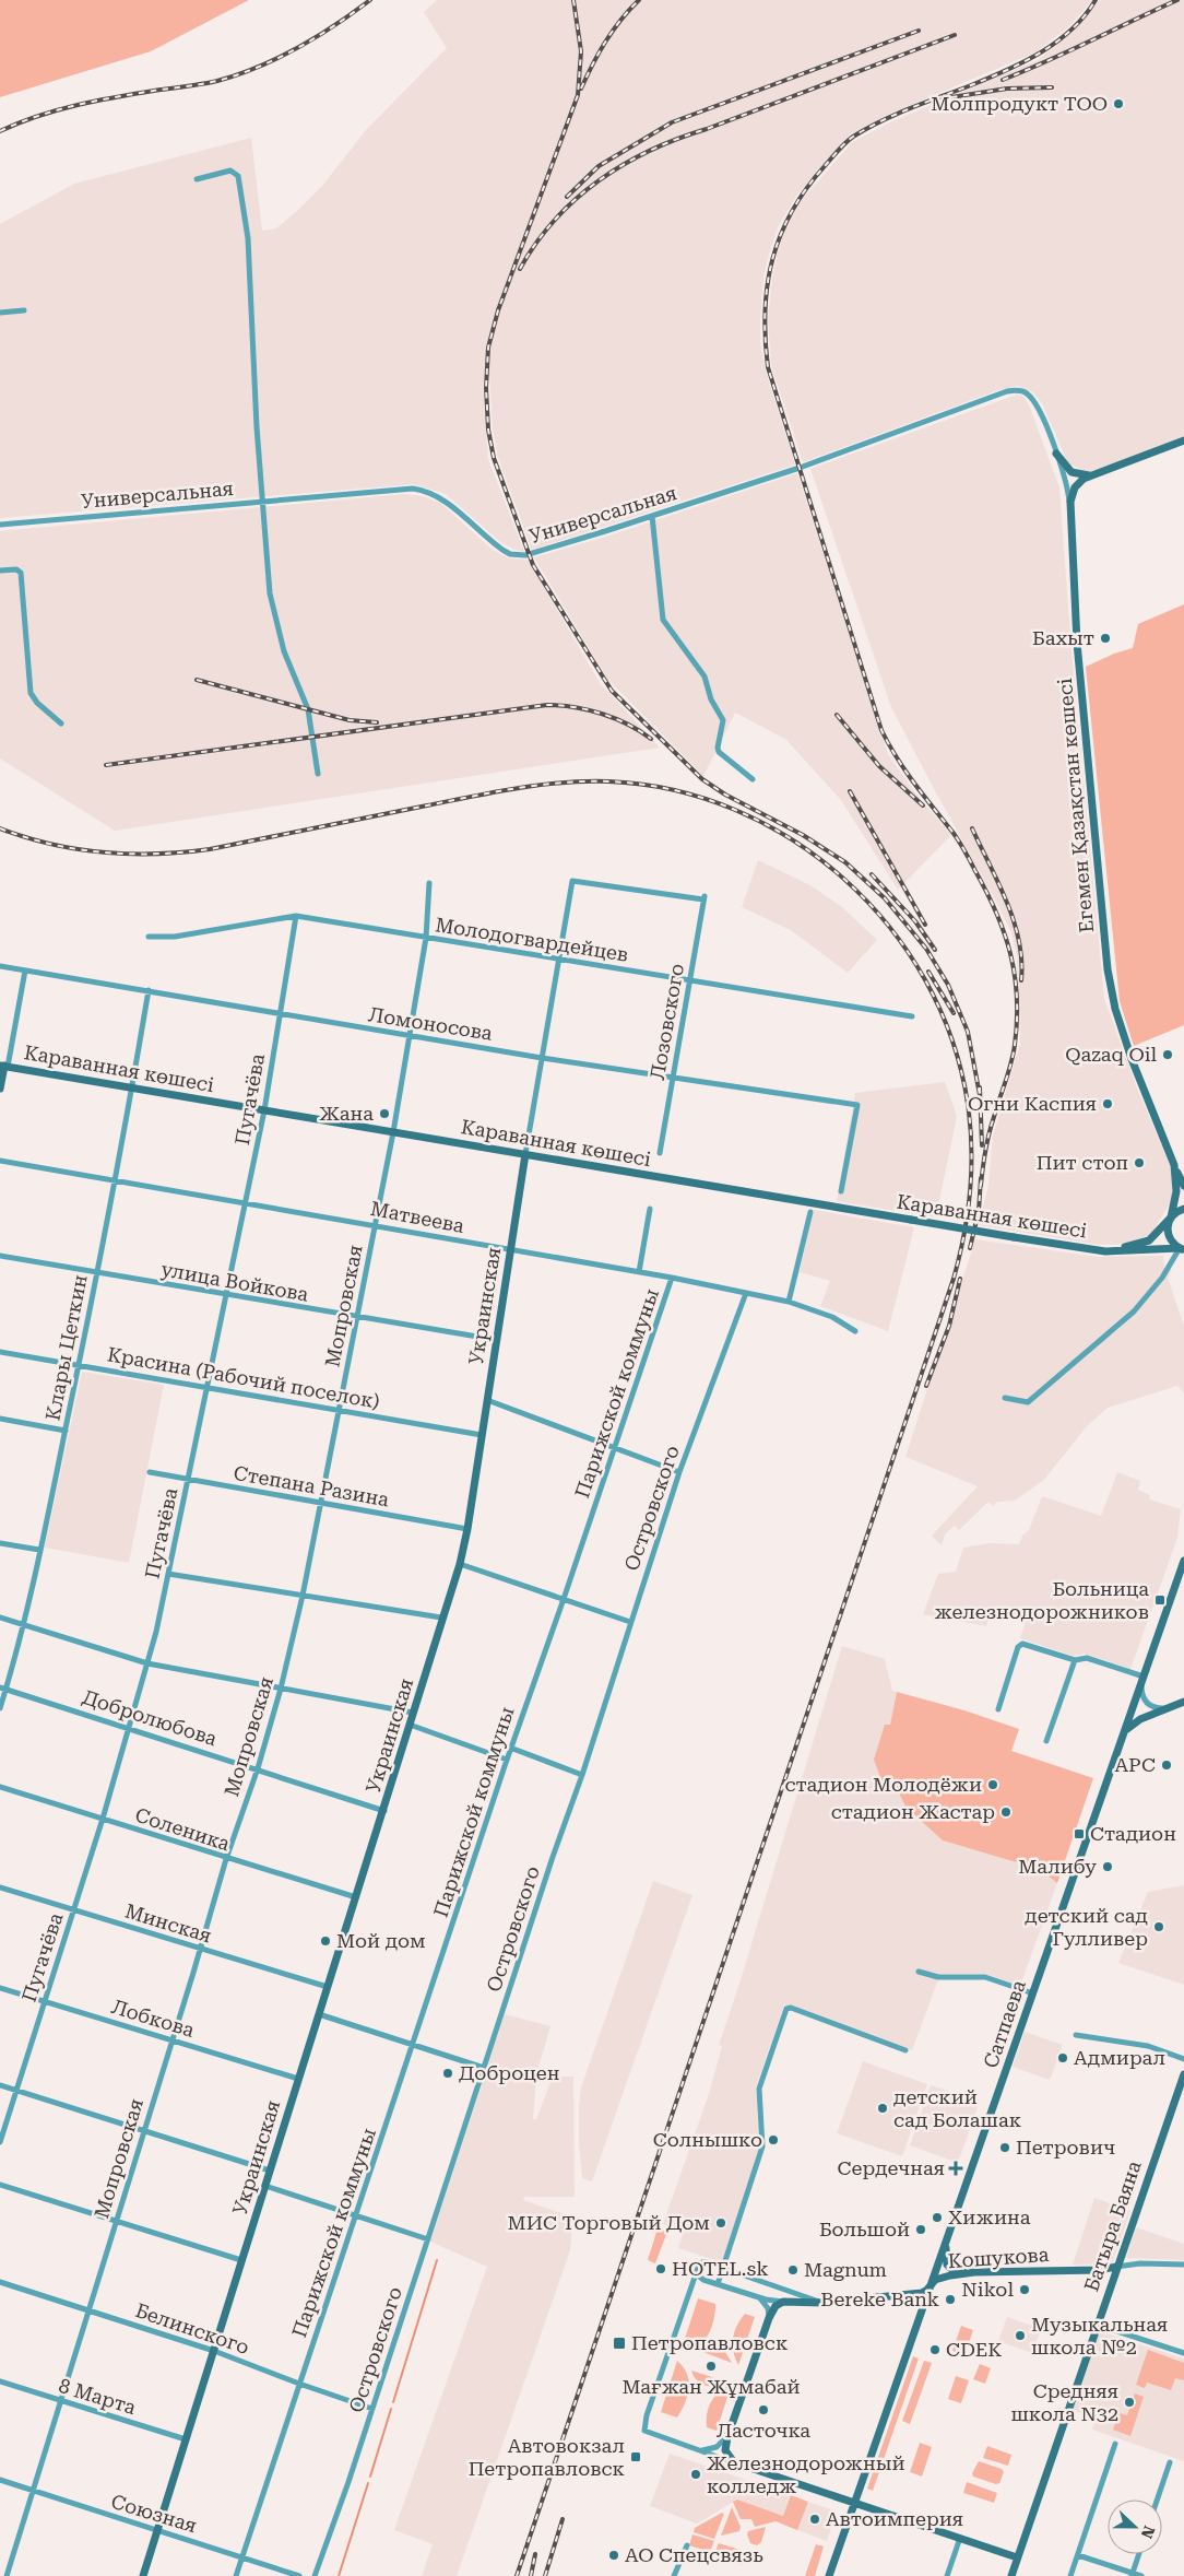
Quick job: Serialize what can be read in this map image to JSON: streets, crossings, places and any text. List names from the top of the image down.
{
  "streets": {
    "street": [
      "Универсальная",
      "Егемен Қазақстан көшесі",
      "Молодогвардейцев",
      "Лозовского",
      "Ломоносова",
      "Караванная көшесі",
      "Пугачёва",
      "Матвеева",
      "улица Войкова",
      "Мопровская",
      "Украинская",
      "Клары Цеткин",
      "Красина (Рабочий поселок)",
      "Парижской коммуны",
      "Степана Разина",
      "Островского",
      "Добролюбова",
      "Соленика",
      "Минская",
      "Лобкова",
      "Сатпаева",
      "Батыра Баяна",
      "Кошукова",
      "Белинского",
      "8 Марта",
      "Союзная"
    ]
  },
  "crossings": [
    ["Универсальная", "Егемен Қазақстан көшесі"],
    ["Егемен Қазақстан көшесі", "Караванная көшесі"],
    ["Молодогвардейцев", "Лозовского"],
    ["Молодогвардейцев", "Пугачёва"],
    ["Молодогвардейцев", "Мопровская"],
    ["Молодогвардейцев", "Украинская"],
    ["Лозовского", "Ломоносова"],
    ["Лозовского", "Украинская"],
    ["Ломоносова", "Пугачёва"],
    ["Ломоносова", "Мопровская"],
    ["Ломоносова", "Украинская"],
    ["Ломоносова", "Клары Цеткин"],
    ["Караванная көшесі", "Пугачёва"],
    ["Караванная көшесі", "Мопровская"],
    ["Караванная көшесі", "Украинская"],
    ["Караванная көшесі", "Клары Цеткин"],
    ["Пугачёва", "Матвеева"],
    ["Пугачёва", "улица Войкова"],
    ["Пугачёва", "Красина (Рабочий поселок)"],
    ["Пугачёва", "Степана Разина"],
    ["Пугачёва", "Добролюбова"],
    ["Пугачёва", "Соленика"],
    ["Пугачёва", "Минская"],
    ["Пугачёва", "Лобкова"],
    ["Матвеева", "Мопровская"],
    ["Матвеева", "Украинская"],
    ["Матвеева", "Клары Цеткин"],
    ["Матвеева", "Парижской коммуны"],
    ["Матвеева", "Островского"],
    ["улица Войкова", "Мопровская"],
    ["улица Войкова", "Украинская"],
    ["улица Войкова", "Клары Цеткин"],
    ["Мопровская", "Красина (Рабочий поселок)"],
    ["Мопровская", "Степана Разина"],
    ["Мопровская", "Добролюбова"],
    ["Мопровская", "Соленика"],
    ["Мопровская", "Минская"],
    ["Мопровская", "Лобкова"],
    ["Мопровская", "Белинского"],
    ["Мопровская", "8 Марта"],
    ["Мопровская", "Союзная"],
    ["Украинская", "Красина (Рабочий поселок)"],
    ["Украинская", "Степана Разина"],
    ["Украинская", "Добролюбова"],
    ["Украинская", "Соленика"],
    ["Украинская", "Минская"],
    ["Украинская", "Лобкова"],
    ["Украинская", "Белинского"],
    ["Украинская", "8 Марта"],
    ["Украинская", "Союзная"],
    ["Клары Цеткин", "Красина (Рабочий поселок)"],
    ["Клары Цеткин", "Добролюбова"],
    ["Парижской коммуны", "Белинского"],
    ["Парижской коммуны", "Союзная"],
    ["Островского", "Белинского"],
    ["Сатпаева", "Кошукова"],
    ["Батыра Баяна", "Кошукова"]
  ],
  "places": {
    "other": [
      "Молпродукт ТОО",
      "Бахыт",
      "Qazaq Oil",
      "Огни Каспия",
      "Жана",
      "Пит стоп",
      "АРС",
      "стадион Молодёжи",
      "стадион Жастар",
      "Малибу",
      "детский сад Гулливер",
      "Мой дом",
      "Адмирал",
      "Доброцен",
      "детский сад Болашак",
      "Солнышко",
      "Петрович",
      "Хижина",
      "МИС Торговый Дом",
      "Большой",
      "HOTEL.sk",
      "Magnum",
      "Nikol",
      "Bereke Bank",
      "Музыкальная школа №2",
      "CDEK",
      "Мағжан Жұмабай",
      "Средняя школа N32",
      "Ласточка",
      "Железнодорожный колледж",
      "Автоимперия",
      "АО Спецсвязь"
    ],
    "transit": [
      "Больница железнодорожников",
      "Стадион",
      "Петропавловск",
      "Автовокзал Петропавловск"
    ],
    "health": ["Сердечная"]
  },
  "north": "right"
}
